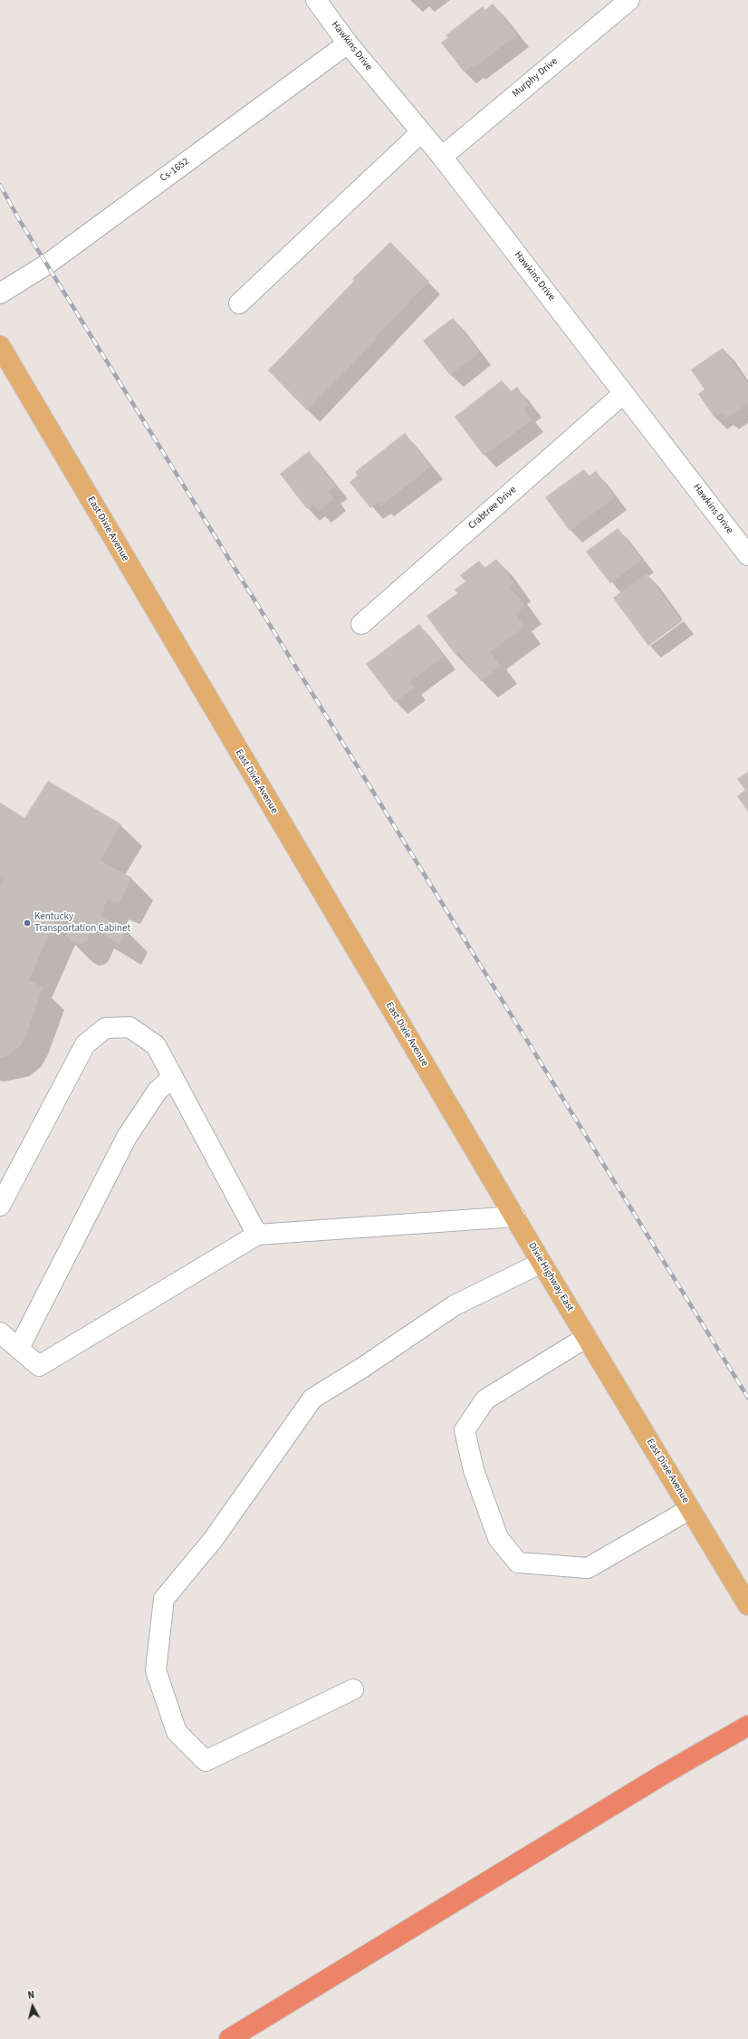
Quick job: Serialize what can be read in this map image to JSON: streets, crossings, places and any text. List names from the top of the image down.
{
  "streets": {
    "main road": ["East Dixie Avenue", "Dixie Highway East"],
    "street": [
      "Hawkins Drive",
      "Murphy Drive",
      "Cs-1652",
      "Crabtree Drive"
    ]
  },
  "crossings": [
    ["Hawkins Drive", "Murphy Drive"],
    ["Hawkins Drive", "Cs-1652"],
    ["Hawkins Drive", "Crabtree Drive"],
    ["East Dixie Avenue", "Dixie Highway East"]
  ],
  "places": ["Kentucky Transportation Cabinet"],
  "north": "top"
}
